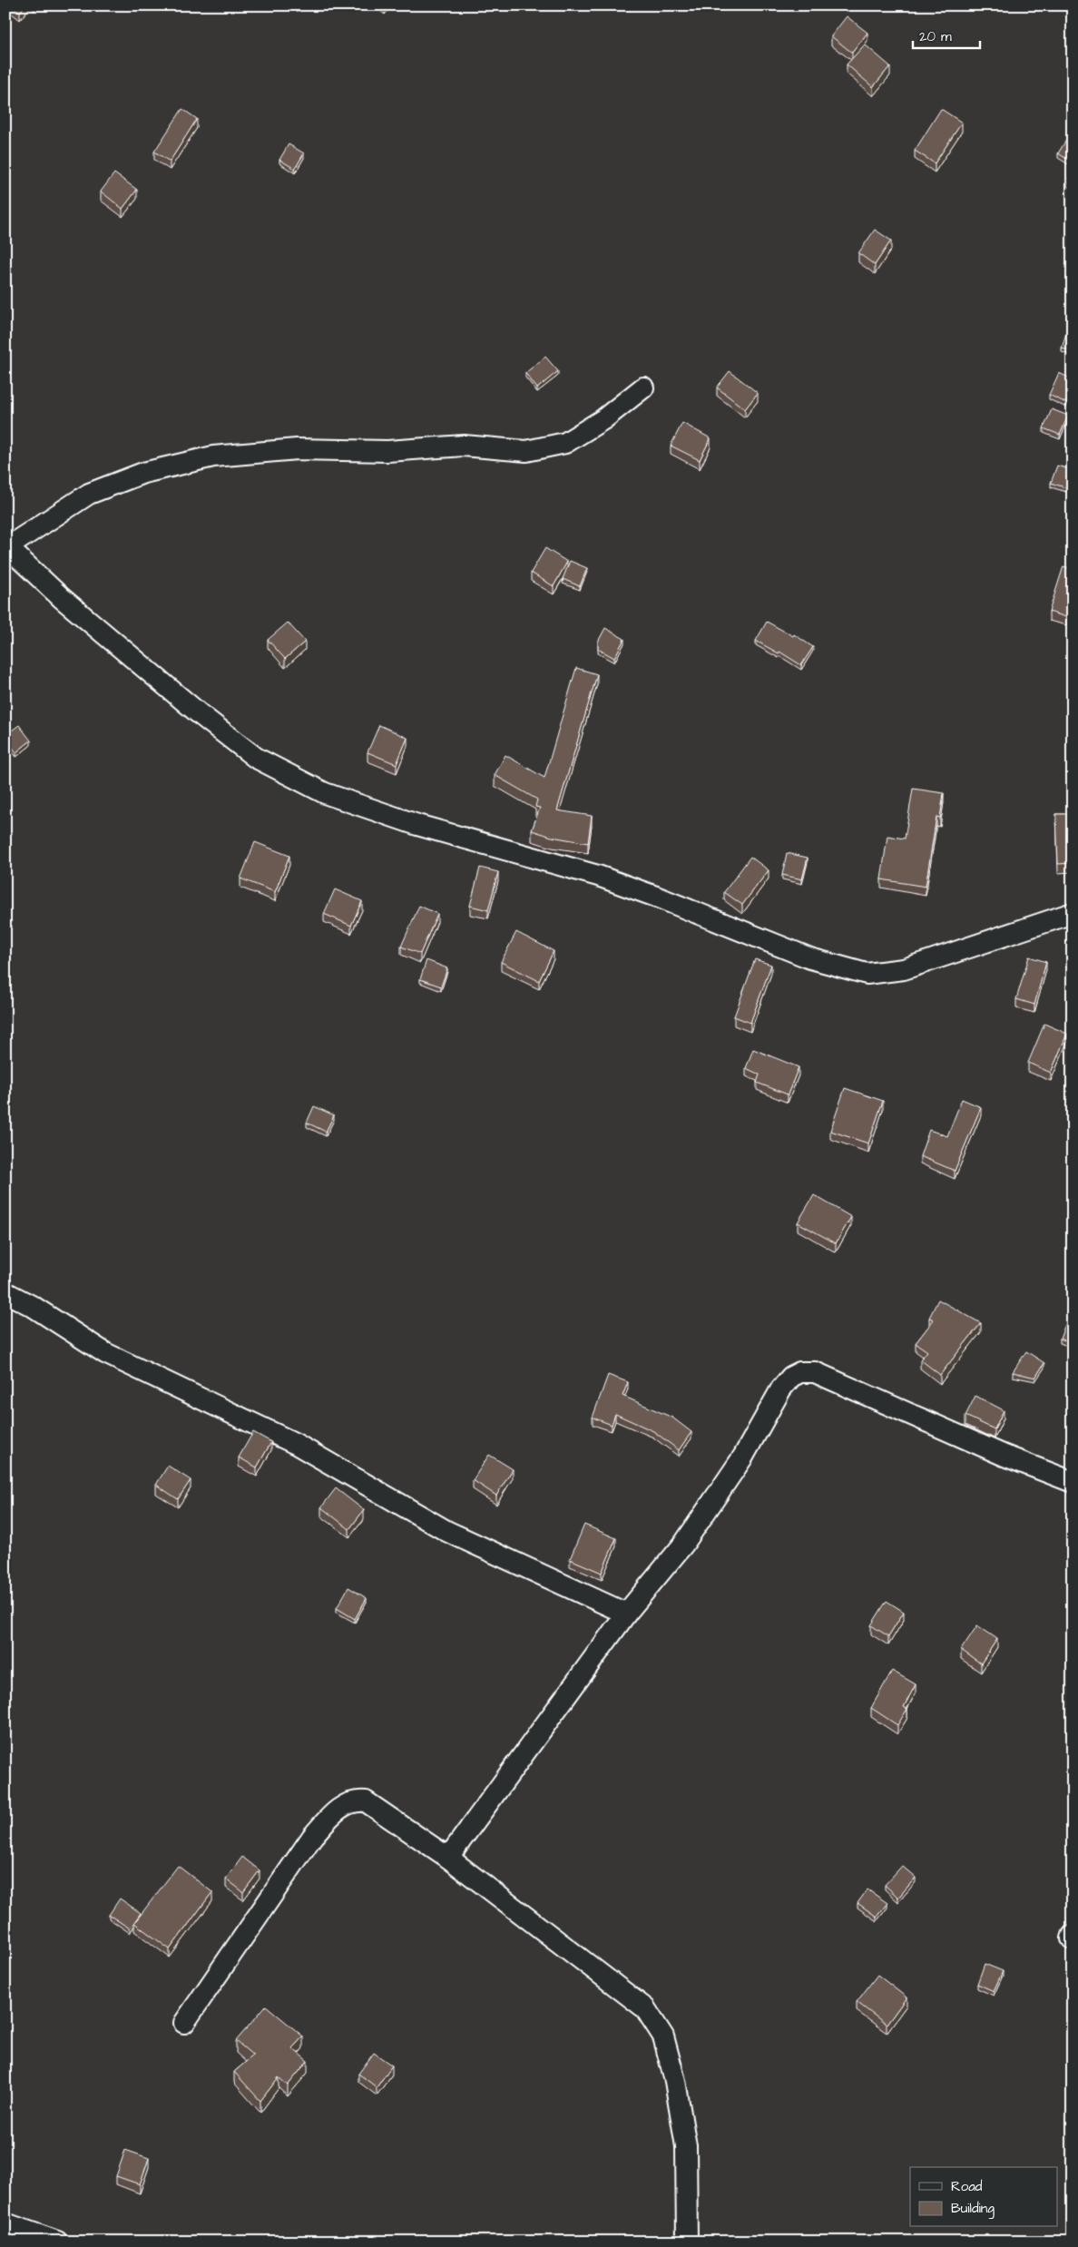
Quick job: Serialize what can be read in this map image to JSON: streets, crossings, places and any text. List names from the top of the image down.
{
  "legend": ["Road", "Building"],
  "scale_bar": "20 m"
}
